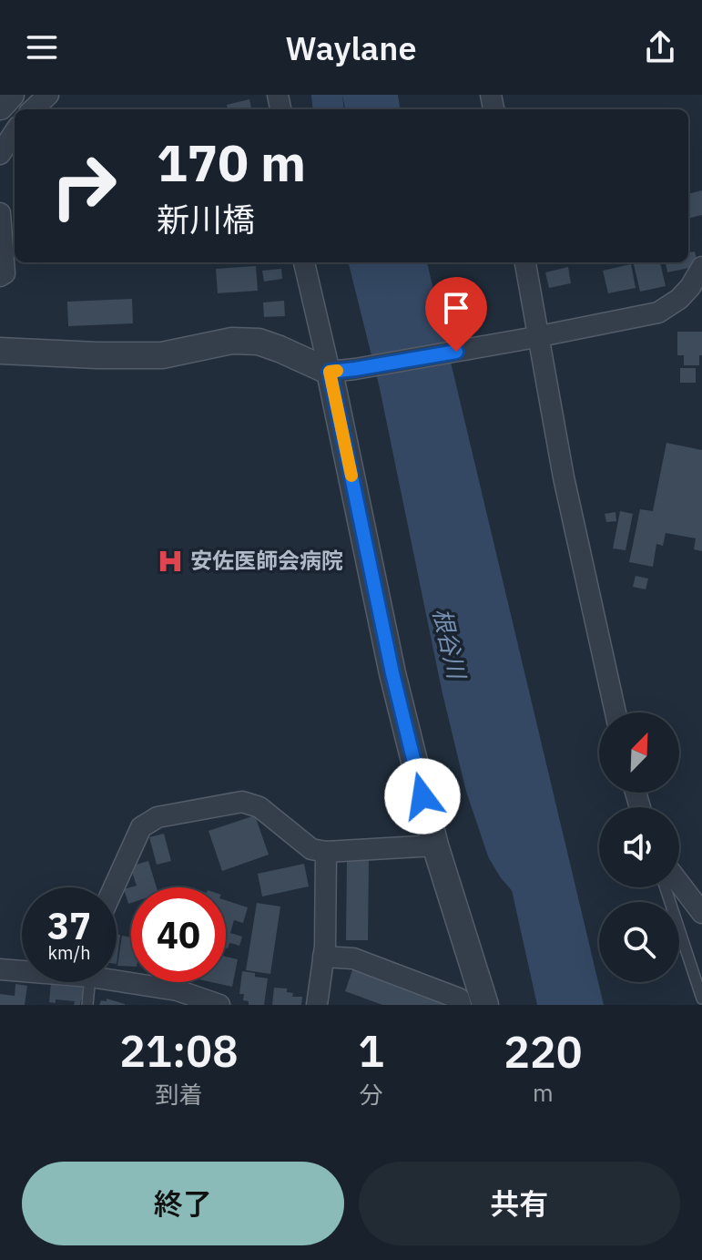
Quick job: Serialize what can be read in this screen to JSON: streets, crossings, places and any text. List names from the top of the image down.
{
  "water": ["根谷川"],
  "places": {
    "hospital": ["安佐医師会病院"]
  },
  "north": "top right",
  "page": {
    "header": "Waylane",
    "turn": ["170 m", "新川橋"],
    "speed": "37 km/h",
    "limit": "40",
    "eta": [
      "21:08",
      "到着",
      "1",
      "分",
      "220",
      "m"
    ],
    "buttons": ["終了", "共有"]
  }
}
